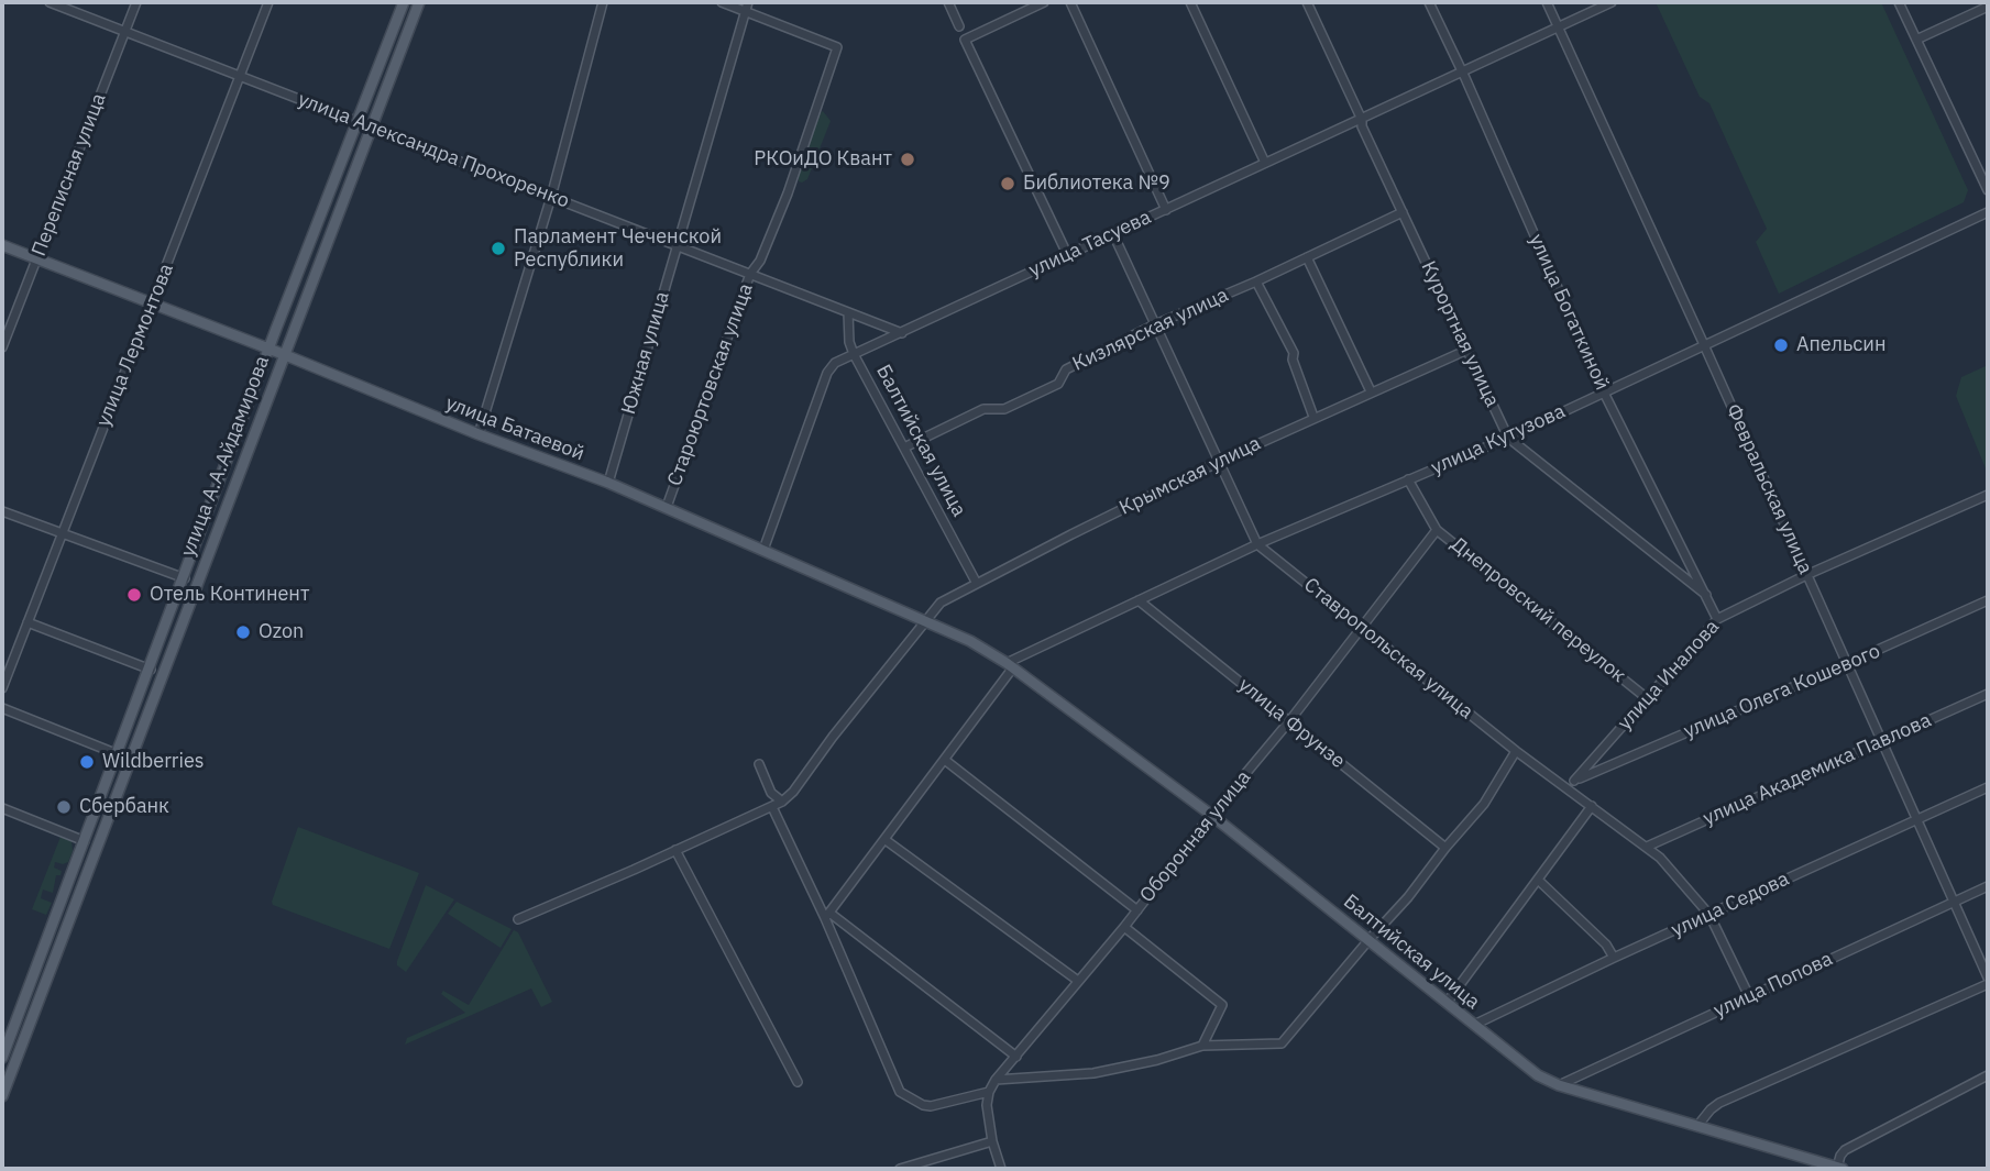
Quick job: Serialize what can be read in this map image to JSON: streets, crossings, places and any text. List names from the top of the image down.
{
  "streets": {
    "main road": ["улица Батаевой", "Балтийская улица", "улица А.А.Айдамирова"],
    "street": [
      "улица Александра Прохоренко",
      "Переписная улица",
      "улица Тасуева",
      "улица Богаткиной",
      "Кизлярская улица",
      "Курортная улица",
      "улица Лермонтова",
      "Южная улица",
      "Староюртовская улица",
      "улица Кутузова",
      "Крымская улица",
      "Февральская улица",
      "Днепровский переулок",
      "Ставропольская улица",
      "улица Иналова",
      "улица Олега Кошевого",
      "улица Фрунзе",
      "улица Академика Павлова",
      "Оборонная улица",
      "улица Седова",
      "улица Попова"
    ]
  },
  "crossings": [
    ["улица Александра Прохоренко", "Переписная улица"],
    ["улица Александра Прохоренко", "улица Тасуева"],
    ["улица Александра Прохоренко", "улица Лермонтова"],
    ["улица Александра Прохоренко", "Южная улица"],
    ["улица Александра Прохоренко", "Староюртовская улица"],
    ["улица Александра Прохоренко", "Балтийская улица"],
    ["улица Александра Прохоренко", "улица А.А.Айдамирова"],
    ["Переписная улица", "улица Батаевой"],
    ["улица Тасуева", "улица Богаткиной"],
    ["улица Тасуева", "Курортная улица"],
    ["улица Тасуева", "улица Батаевой"],
    ["улица Тасуева", "Балтийская улица"],
    ["улица Тасуева", "Февральская улица"],
    ["улица Тасуева", "Ставропольская улица"],
    ["улица Богаткиной", "Курортная улица"],
    ["улица Богаткиной", "улица Кутузова"],
    ["улица Богаткиной", "улица Иналова"],
    ["Кизлярская улица", "Курортная улица"],
    ["Кизлярская улица", "Балтийская улица"],
    ["Кизлярская улица", "Ставропольская улица"],
    ["Курортная улица", "улица Кутузова"],
    ["Курортная улица", "Крымская улица"],
    ["улица Лермонтова", "улица Батаевой"],
    ["Южная улица", "Староюртовская улица"],
    ["Южная улица", "улица Батаевой"],
    ["Староюртовская улица", "улица Батаевой"],
    ["улица Батаевой", "улица Кутузова"],
    ["улица Батаевой", "Балтийская улица"],
    ["улица Батаевой", "улица А.А.Айдамирова"],
    ["улица Батаевой", "Крымская улица"],
    ["улица Кутузова", "Балтийская улица"],
    ["улица Кутузова", "Февральская улица"],
    ["улица Кутузова", "Днепровский переулок"],
    ["улица Кутузова", "Ставропольская улица"],
    ["улица Кутузова", "улица Фрунзе"],
    ["Балтийская улица", "Крымская улица"],
    ["Балтийская улица", "Оборонная улица"],
    ["Балтийская улица", "улица Седова"],
    ["Балтийская улица", "улица Попова"],
    ["Крымская улица", "Ставропольская улица"],
    ["Февральская улица", "улица Иналова"],
    ["Февральская улица", "улица Олега Кошевого"],
    ["Февральская улица", "улица Академика Павлова"],
    ["Февральская улица", "улица Седова"],
    ["Февральская улица", "улица Попова"],
    ["Днепровский переулок", "улица Иналова"],
    ["Днепровский переулок", "Оборонная улица"],
    ["Ставропольская улица", "улица Академика Павлова"],
    ["Ставропольская улица", "Оборонная улица"],
    ["Ставропольская улица", "улица Седова"],
    ["Ставропольская улица", "улица Попова"],
    ["улица Иналова", "улица Олега Кошевого"],
    ["улица Фрунзе", "Оборонная улица"]
  ],
  "places": [
    "РКОиДО Квант",
    "Библиотека №9",
    "Парламент Чеченской Республики",
    "Апельсин",
    "Отель Континент",
    "Ozon",
    "Wildberries",
    "Сбербанк"
  ]
}
